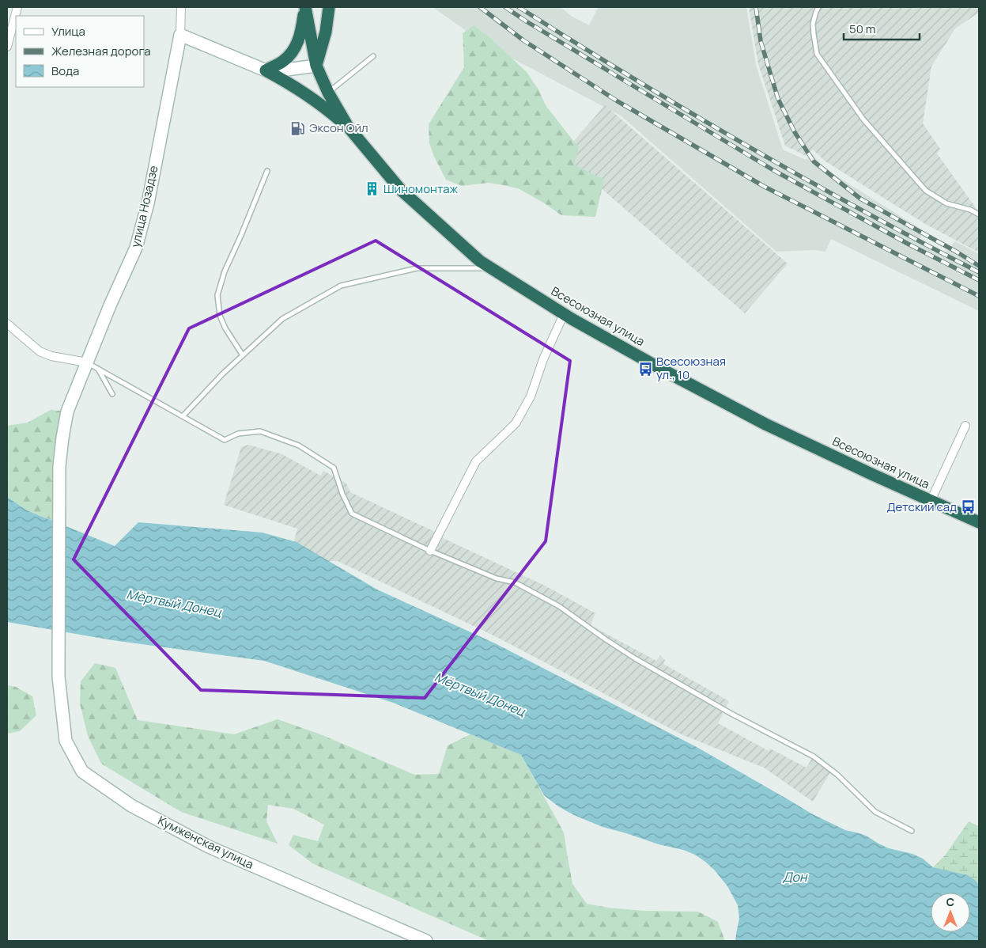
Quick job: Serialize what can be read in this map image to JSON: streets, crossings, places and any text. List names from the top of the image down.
{
  "streets": {
    "highway": ["Всесоюзная улица"],
    "street": ["улица Нозадзе", "Кумженская улица"]
  },
  "crossings": [
    ["улица Нозадзе", "Кумженская улица"]
  ],
  "water": ["Мёртвый Донец", "Дон"],
  "places": {
    "fuel station": ["Эксон Ойл"],
    "building": ["Шиномонтаж"],
    "bus stop": ["Всесоюзная ул., 10", "Детский сад"]
  },
  "legend": ["Улица", "Железная дорога", "Вода"],
  "scale_bar": "50 m",
  "north": "top"
}
